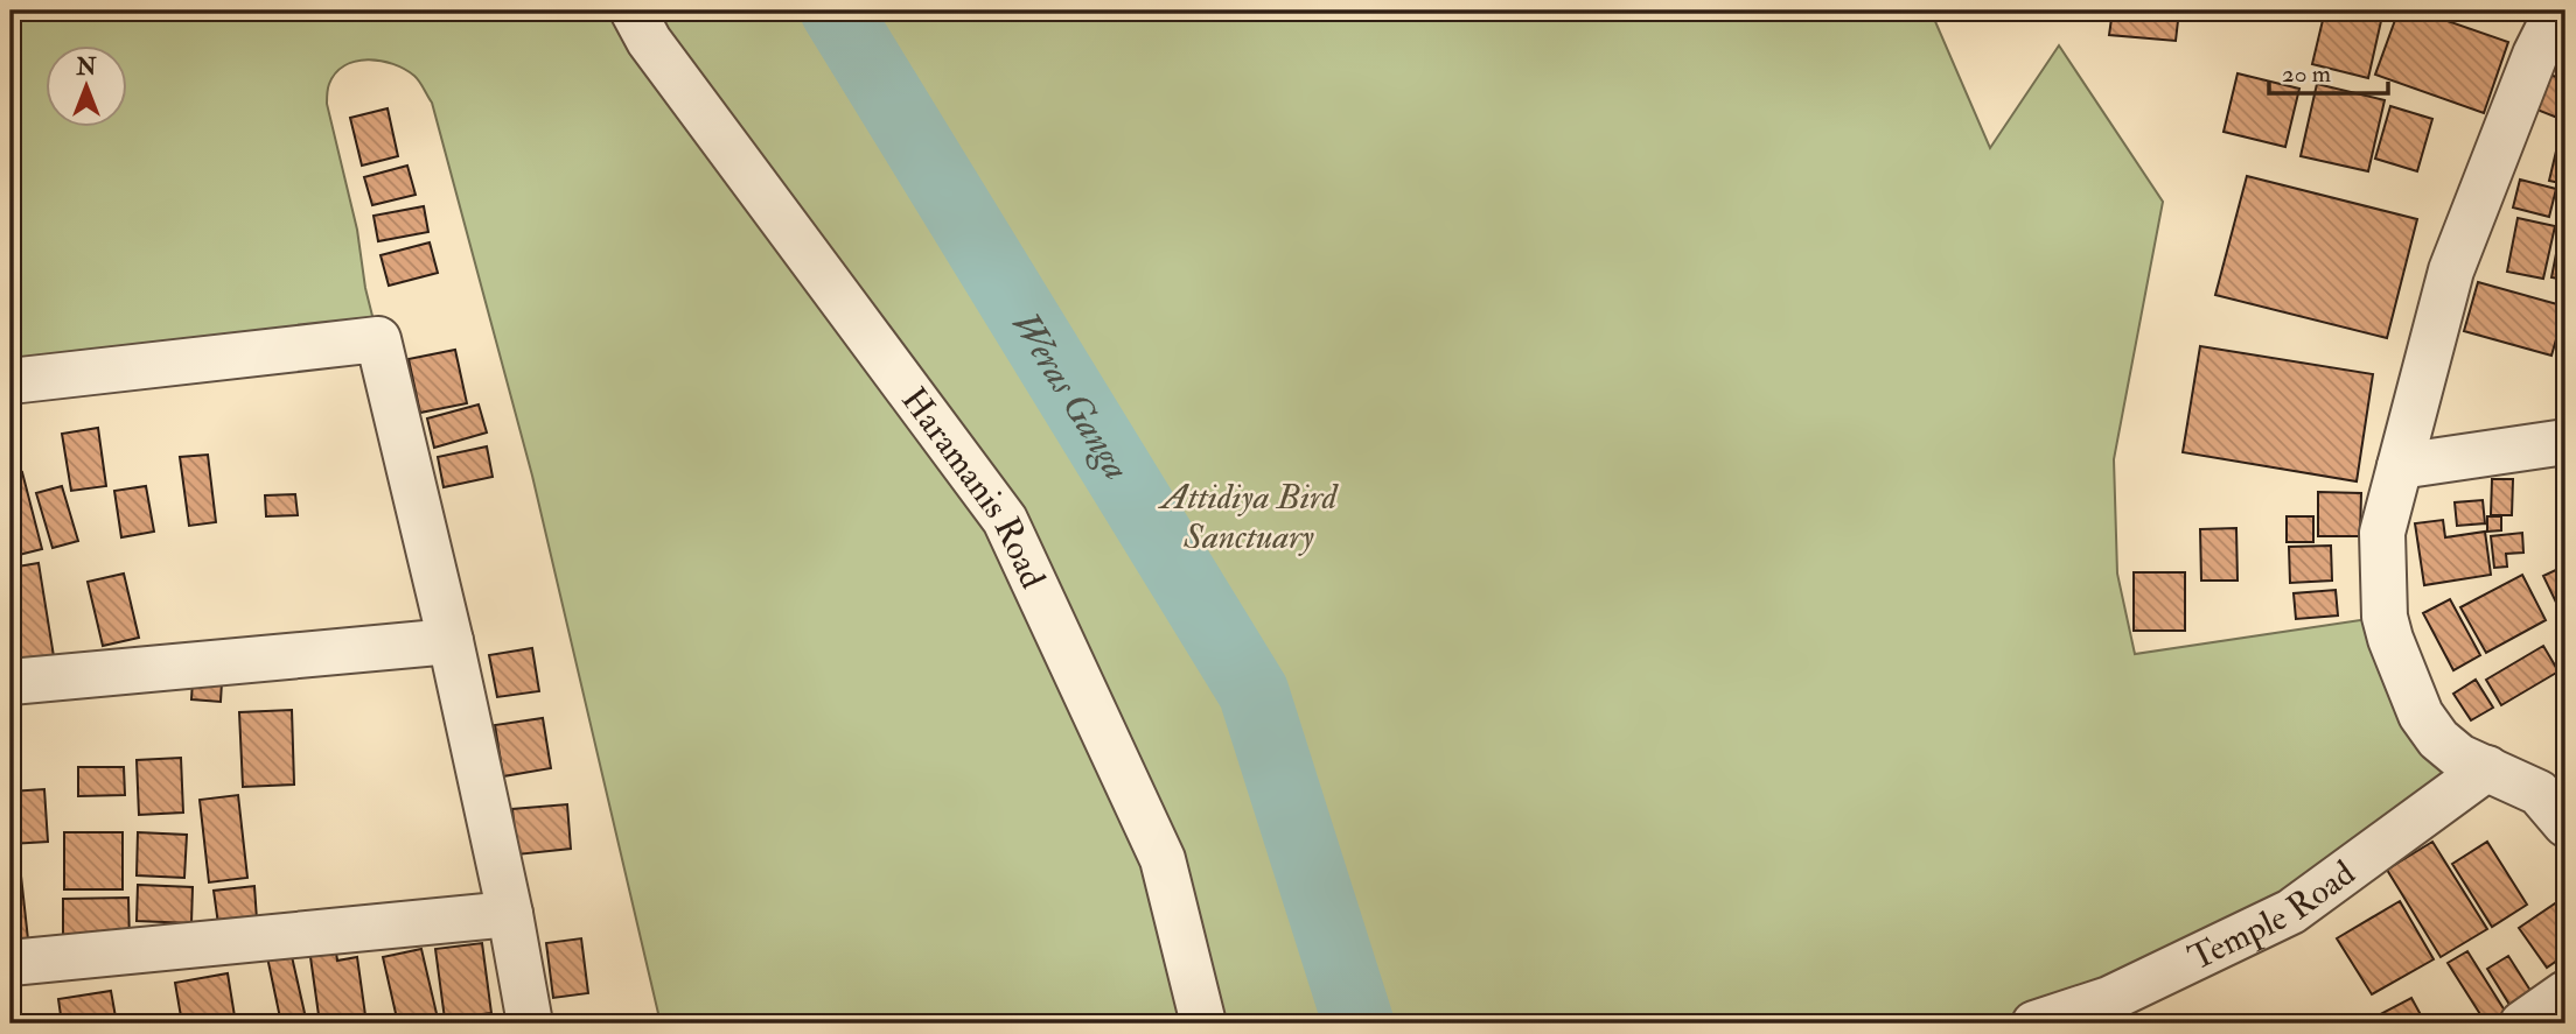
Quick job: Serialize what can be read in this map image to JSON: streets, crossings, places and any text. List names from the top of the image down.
{
  "streets": {
    "street": ["Haramanis Road", "Temple Road"]
  },
  "water": ["Weras Ganga"],
  "parks": ["Attidiya Bird Sanctuary"],
  "scale_bar": "20 m",
  "north": "top"
}
